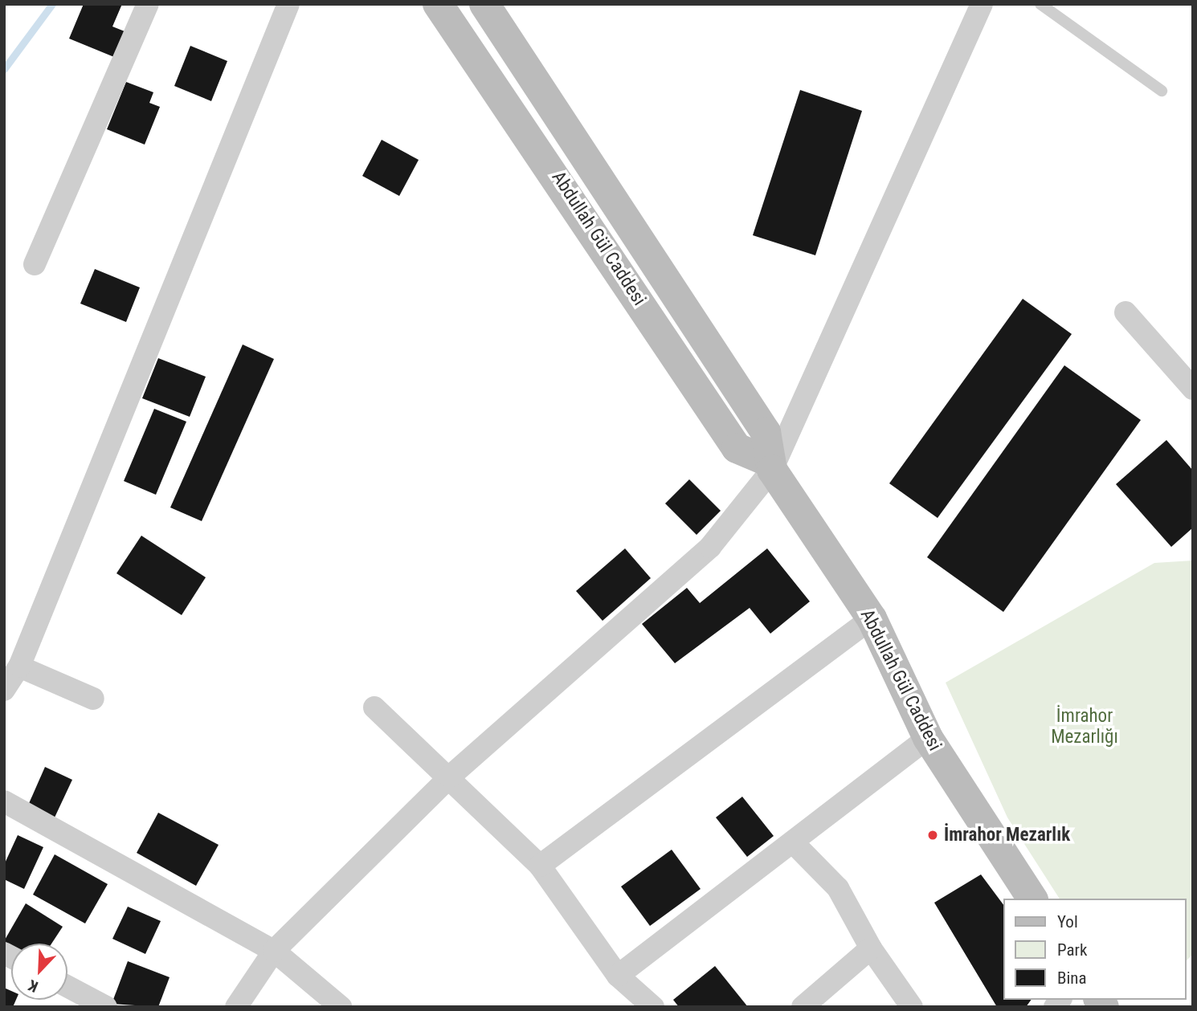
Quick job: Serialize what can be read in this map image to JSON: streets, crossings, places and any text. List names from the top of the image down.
{
  "streets": {
    "street": ["Abdullah Gül Caddesi"]
  },
  "parks": ["İmrahor Mezarlığı"],
  "places": ["İmrahor Mezarlık"],
  "legend": ["Yol", "Park", "Bina"],
  "north": "bottom left"
}
